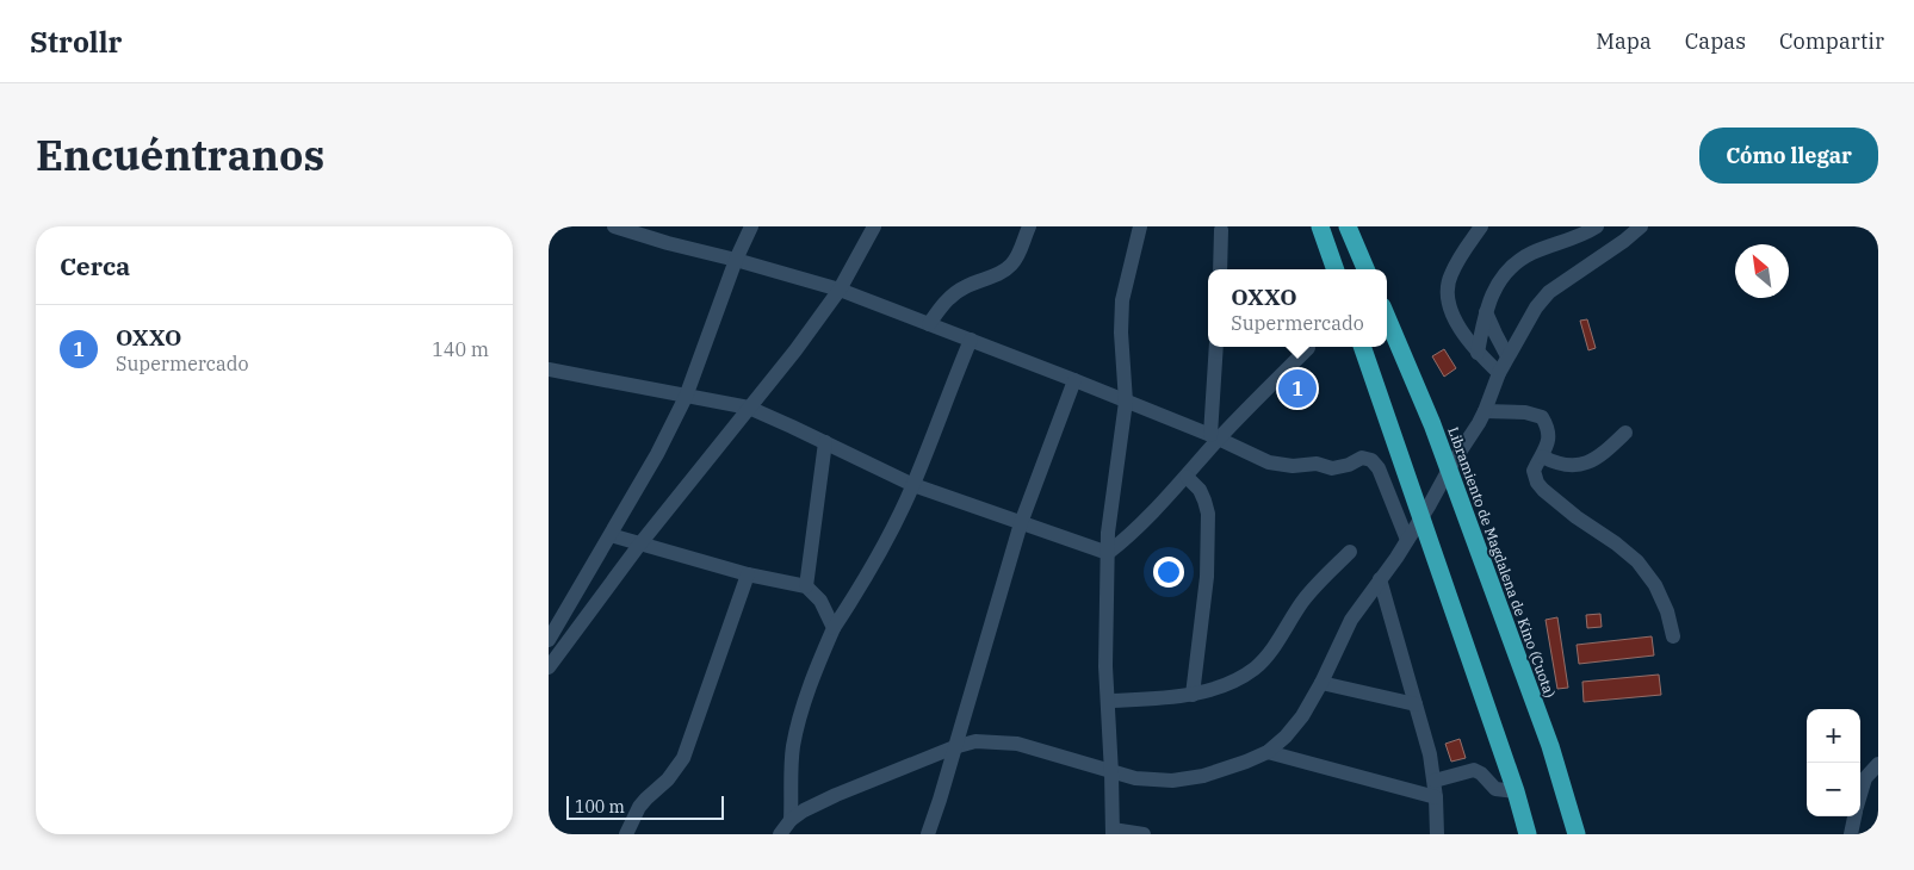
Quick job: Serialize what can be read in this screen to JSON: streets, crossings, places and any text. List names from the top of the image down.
{
  "streets": {
    "highway": ["Libramiento de Magdalena de Kino (Cuota)"]
  },
  "scale_bar": "100 m",
  "north": "top left",
  "page": {
    "header": "Strollr",
    "nav": ["Mapa", "Capas", "Compartir"],
    "title": "Encuéntranos",
    "buttons": "Cómo llegar",
    "heading": "Cerca",
    "popup": ["OXXO", "Supermercado"],
    "list": [
      {
        "mark": "1",
        "name": "OXXO",
        "note": "Supermercado",
        "value": "140 m"
      }
    ],
    "pins": "1",
    "map_buttons": ["+", "−"],
    "scale": "100 m"
  }
}
